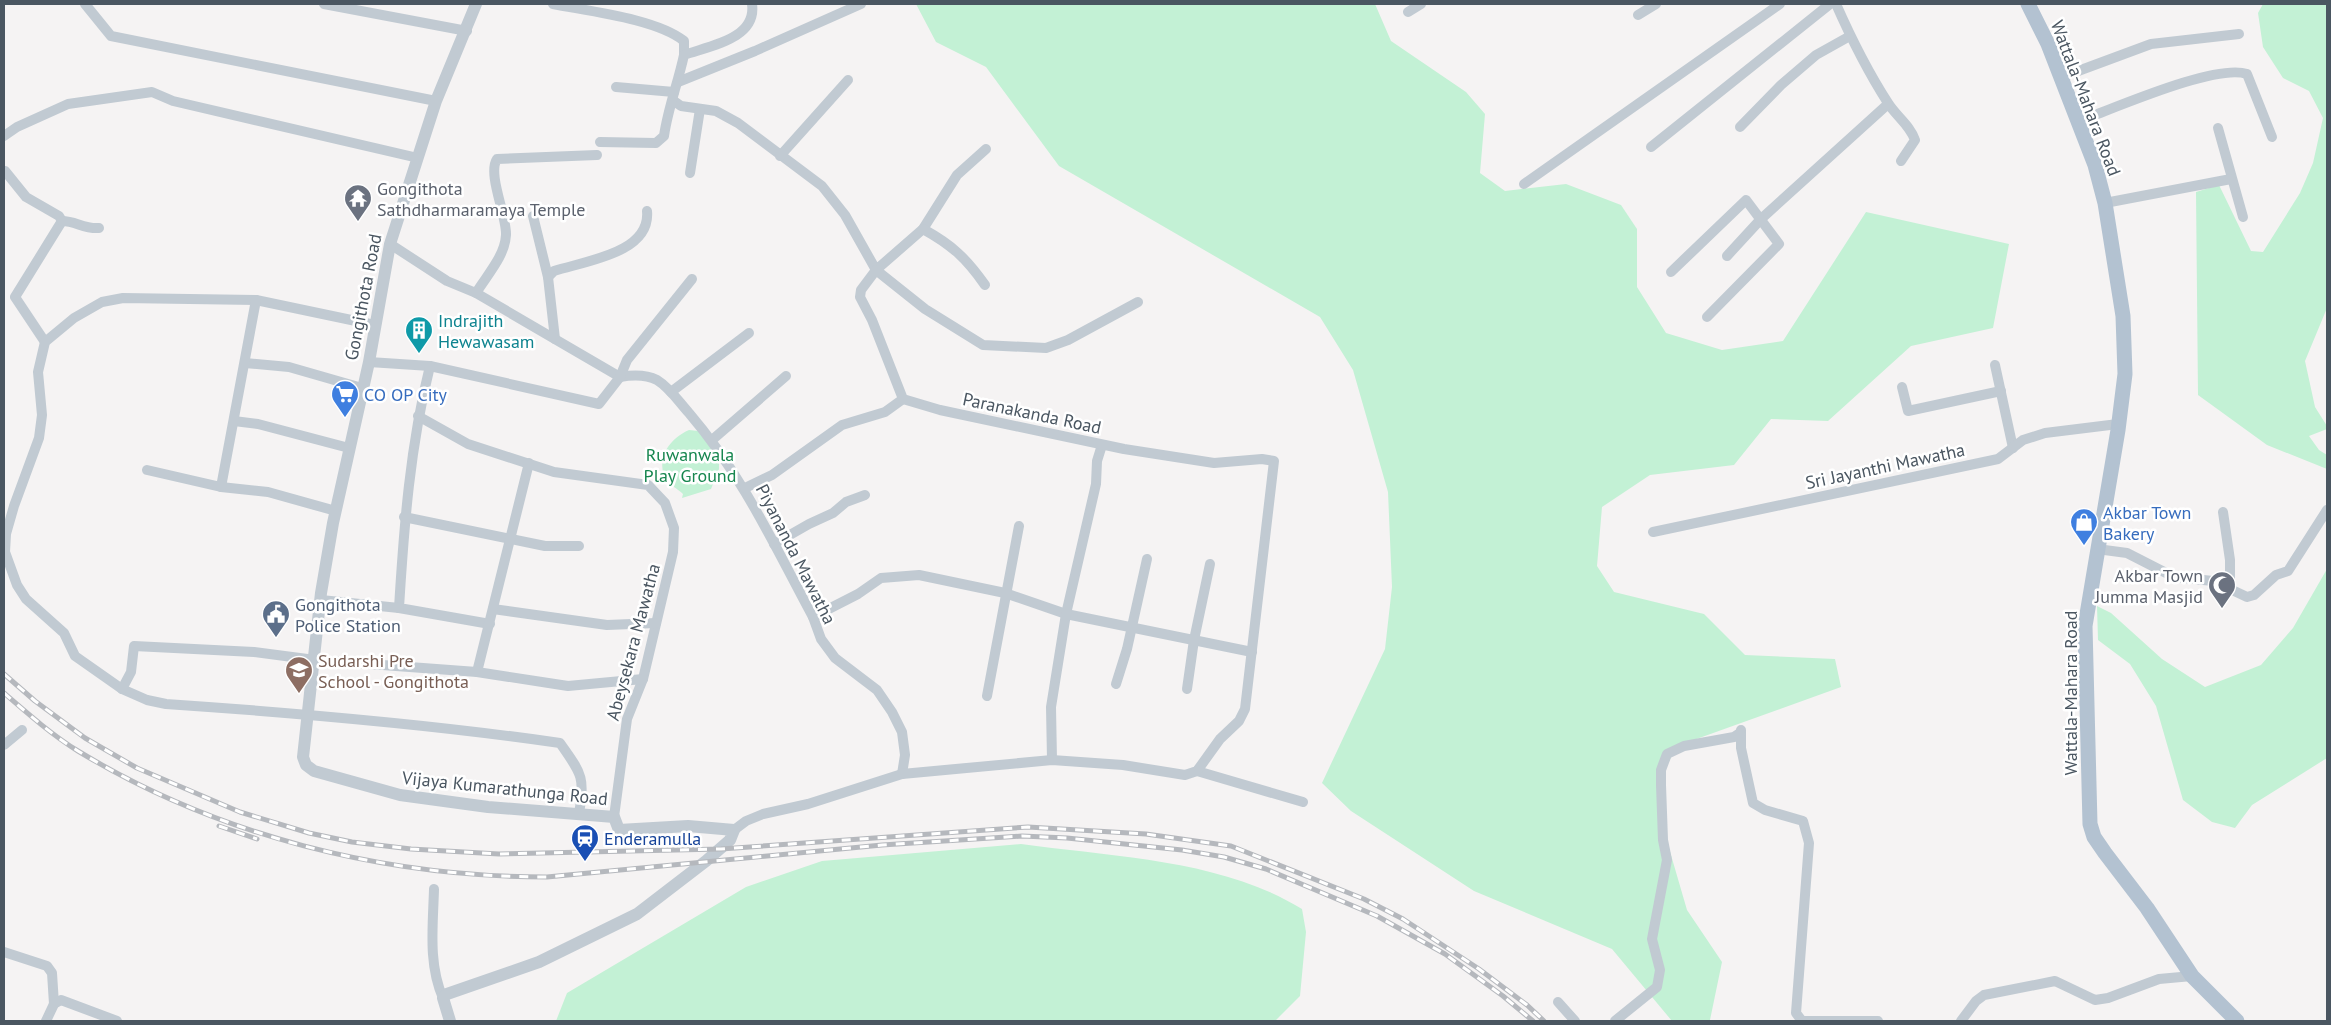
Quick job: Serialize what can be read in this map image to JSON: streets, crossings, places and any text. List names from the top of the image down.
{
  "streets": {
    "main road": ["Wattala-Mahara Road"],
    "street": [
      "Gongithota Road",
      "Paranakanda Road",
      "Sri Jayanthi Mawatha",
      "Piyananda Mawatha",
      "Abeysekara Mawatha",
      "Vijaya Kumarathunga Road"
    ]
  },
  "crossings": [
    ["Wattala-Mahara Road", "Sri Jayanthi Mawatha"],
    ["Gongithota Road", "Vijaya Kumarathunga Road"],
    ["Abeysekara Mawatha", "Vijaya Kumarathunga Road"]
  ],
  "parks": ["Ruwanwala Play Ground"],
  "places": {
    "temple": ["Gongithota Sathdharmaramaya Temple"],
    "building": ["Indrajith Hewawasam"],
    "supermarket": ["CO OP City"],
    "shop": ["Akbar Town Bakery"],
    "mosque": ["Akbar Town Jumma Masjid"],
    "public building": ["Gongithota Police Station"],
    "school or university": ["Sudarshi Pre School - Gongithota"],
    "station": ["Enderamulla"]
  }
}
